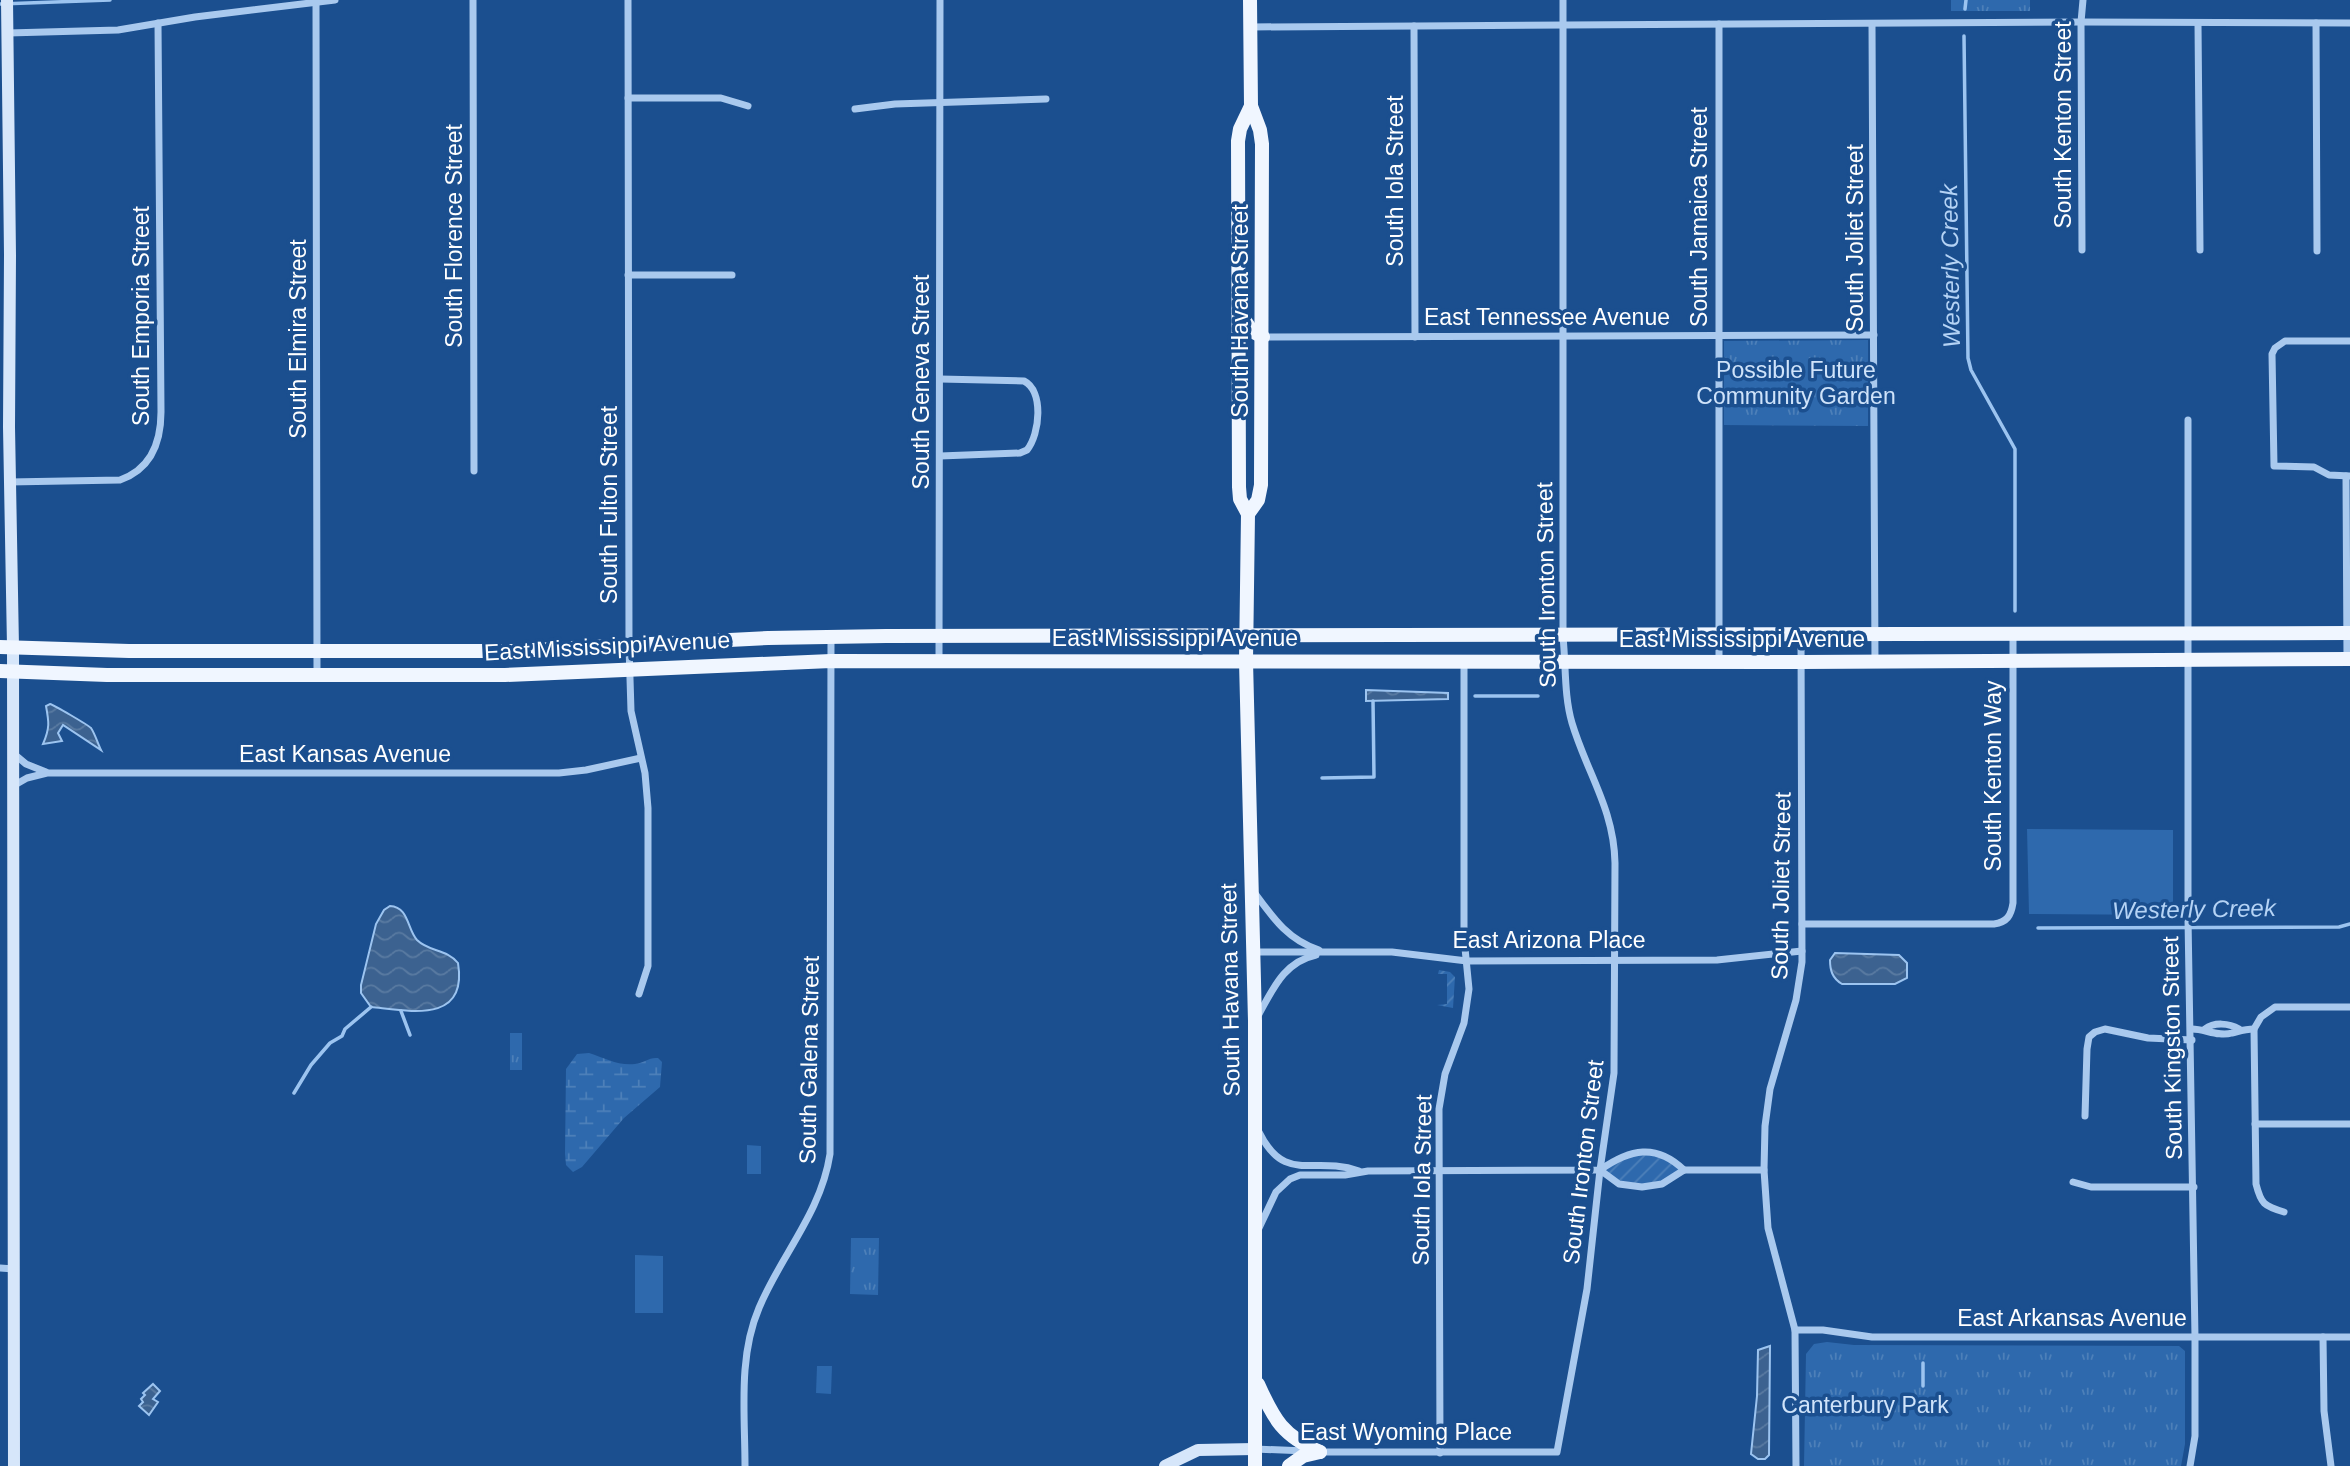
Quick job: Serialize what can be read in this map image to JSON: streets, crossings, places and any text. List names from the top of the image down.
{
  "streets": {
    "main road": ["South Havana Street", "East Mississippi Avenue"],
    "street": [
      "South Kenton Street",
      "South Iola Street",
      "South Jamaica Street",
      "South Florence Street",
      "South Joliet Street",
      "South Emporia Street",
      "East Tennessee Avenue",
      "South Elmira Street",
      "South Geneva Street",
      "South Fulton Street",
      "South Ironton Street",
      "East Kansas Avenue",
      "South Kenton Way",
      "East Arizona Place",
      "South Kingston Street",
      "South Galena Street",
      "East Arkansas Avenue",
      "East Wyoming Place"
    ]
  },
  "crossings": [
    ["South Iola Street", "East Tennessee Avenue"],
    ["South Iola Street", "East Mississippi Avenue"],
    ["South Iola Street", "East Arizona Place"],
    ["South Iola Street", "East Wyoming Place"],
    ["South Jamaica Street", "East Tennessee Avenue"],
    ["South Jamaica Street", "East Mississippi Avenue"],
    ["South Joliet Street", "East Tennessee Avenue"],
    ["South Joliet Street", "East Mississippi Avenue"],
    ["South Joliet Street", "South Kenton Way"],
    ["South Joliet Street", "East Arizona Place"],
    ["South Joliet Street", "East Arkansas Avenue"],
    ["South Havana Street", "East Tennessee Avenue"],
    ["South Havana Street", "East Mississippi Avenue"],
    ["South Havana Street", "East Arizona Place"],
    ["South Havana Street", "East Wyoming Place"],
    ["East Tennessee Avenue", "South Ironton Street"],
    ["South Elmira Street", "East Mississippi Avenue"],
    ["South Geneva Street", "East Mississippi Avenue"],
    ["South Fulton Street", "East Mississippi Avenue"],
    ["South Fulton Street", "East Kansas Avenue"],
    ["South Ironton Street", "East Mississippi Avenue"],
    ["South Ironton Street", "East Arizona Place"],
    ["South Ironton Street", "East Wyoming Place"],
    ["East Mississippi Avenue", "South Kenton Way"],
    ["East Mississippi Avenue", "South Kingston Street"],
    ["East Mississippi Avenue", "South Galena Street"],
    ["South Kingston Street", "East Arkansas Avenue"]
  ],
  "water": ["Westerly Creek"],
  "parks": ["Possible Future Community Garden", "Canterbury Park"]
}
